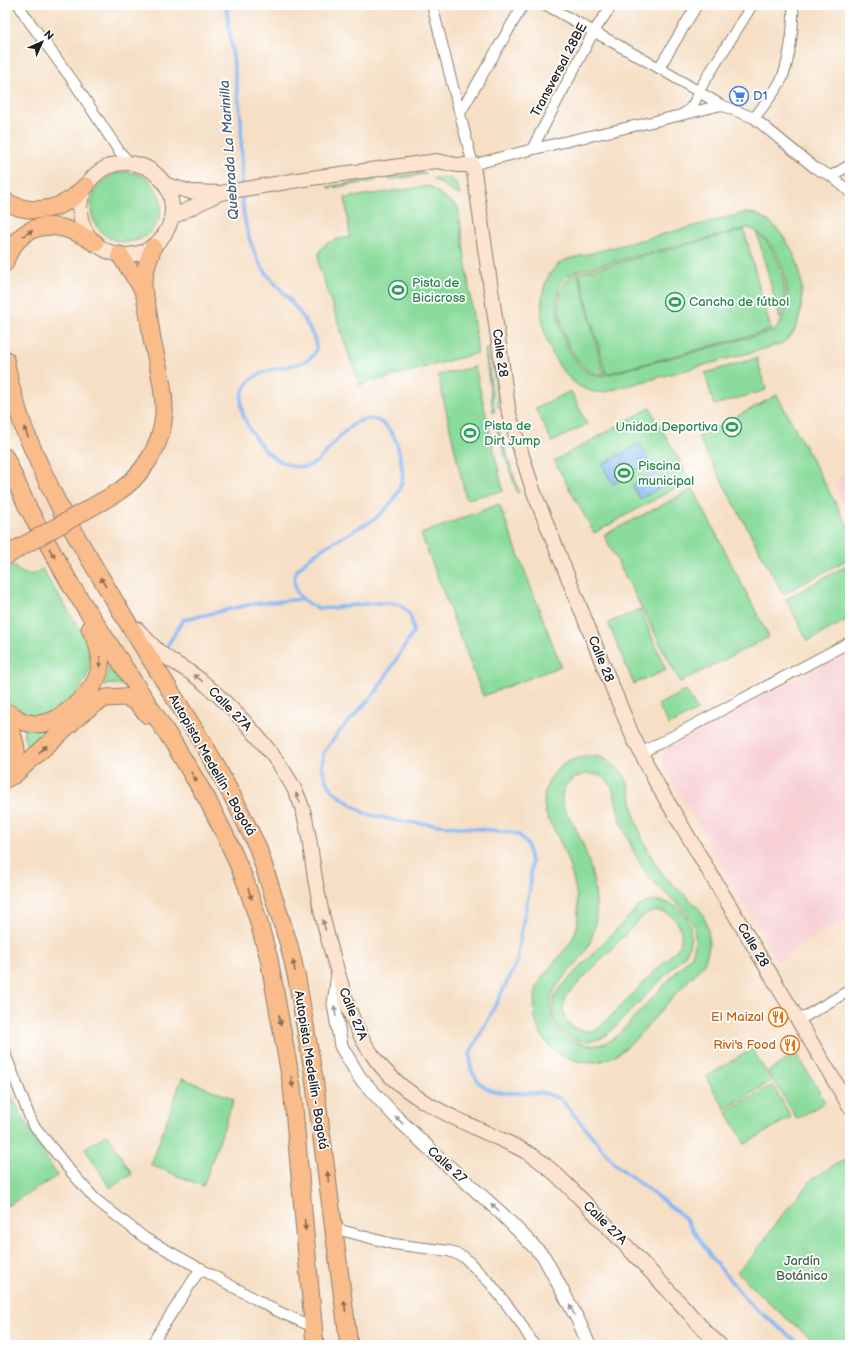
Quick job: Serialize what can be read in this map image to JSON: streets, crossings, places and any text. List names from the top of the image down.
{
  "streets": {
    "highway": ["Autopista Medellín - Bogotá"],
    "main road": ["Calle 28", "Calle 27A"],
    "street": ["Transversal 28BE", "Calle 27"]
  },
  "crossings": [
    ["Calle 27A", "Autopista Medellín - Bogotá"],
    ["Calle 27A", "Calle 27"]
  ],
  "one_way": ["Calle 27A", "Calle 27"],
  "water": ["Quebrada La Marinilla"],
  "parks": ["Jardín Botánico"],
  "places": {
    "supermarket": ["D1"],
    "sports": [
      "Pista de Bicicross",
      "Cancha de fútbol",
      "Unidad Deportiva",
      "Pista de Dirt Jump",
      "Piscina municipal"
    ],
    "restaurant": ["El Maizal", "Rivi's Food"]
  },
  "north": "top right"
}
